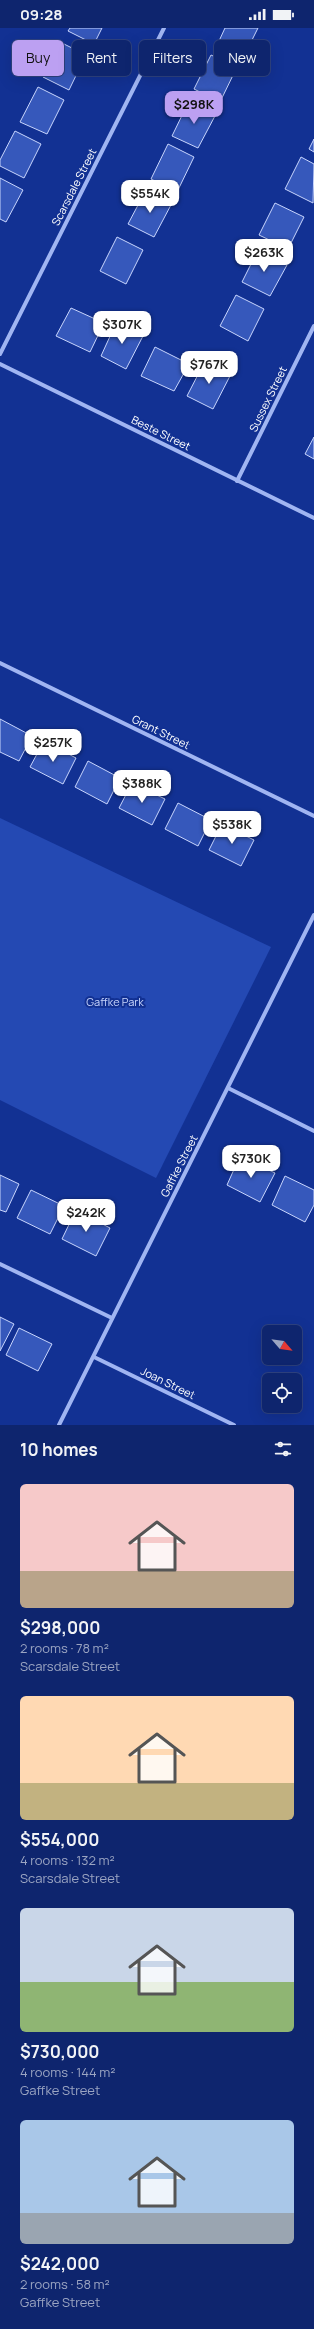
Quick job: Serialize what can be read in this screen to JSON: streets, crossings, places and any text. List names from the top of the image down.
{
  "streets": {
    "street": [
      "Scarsdale Street",
      "Sussex Street",
      "Beste Street",
      "Grant Street",
      "Gaffke Street",
      "Joan Street"
    ]
  },
  "crossings": [
    ["Sussex Street", "Beste Street"],
    ["Gaffke Street", "Joan Street"]
  ],
  "parks": ["Gaffke Park"],
  "north": "bottom right",
  "page": {
    "status": "09:28",
    "chip": [
      "Buy",
      "Rent",
      "Filters",
      "New"
    ],
    "price": [
      "$298K",
      "$554K",
      "$263K",
      "$307K",
      "$767K",
      "$257K",
      "$388K",
      "$538K",
      "$730K",
      "$242K"
    ],
    "heading": "10 homes",
    "list": [
      {
        "name": "$298,000",
        "note": "2 rooms · 78 m² · Scarsdale Street"
      },
      {
        "name": "$554,000",
        "note": "4 rooms · 132 m² · Scarsdale Street"
      },
      {
        "name": "$730,000",
        "note": "4 rooms · 144 m² · Gaffke Street"
      },
      {
        "name": "$242,000",
        "note": "2 rooms · 58 m² · Gaffke Street"
      }
    ]
  }
}
